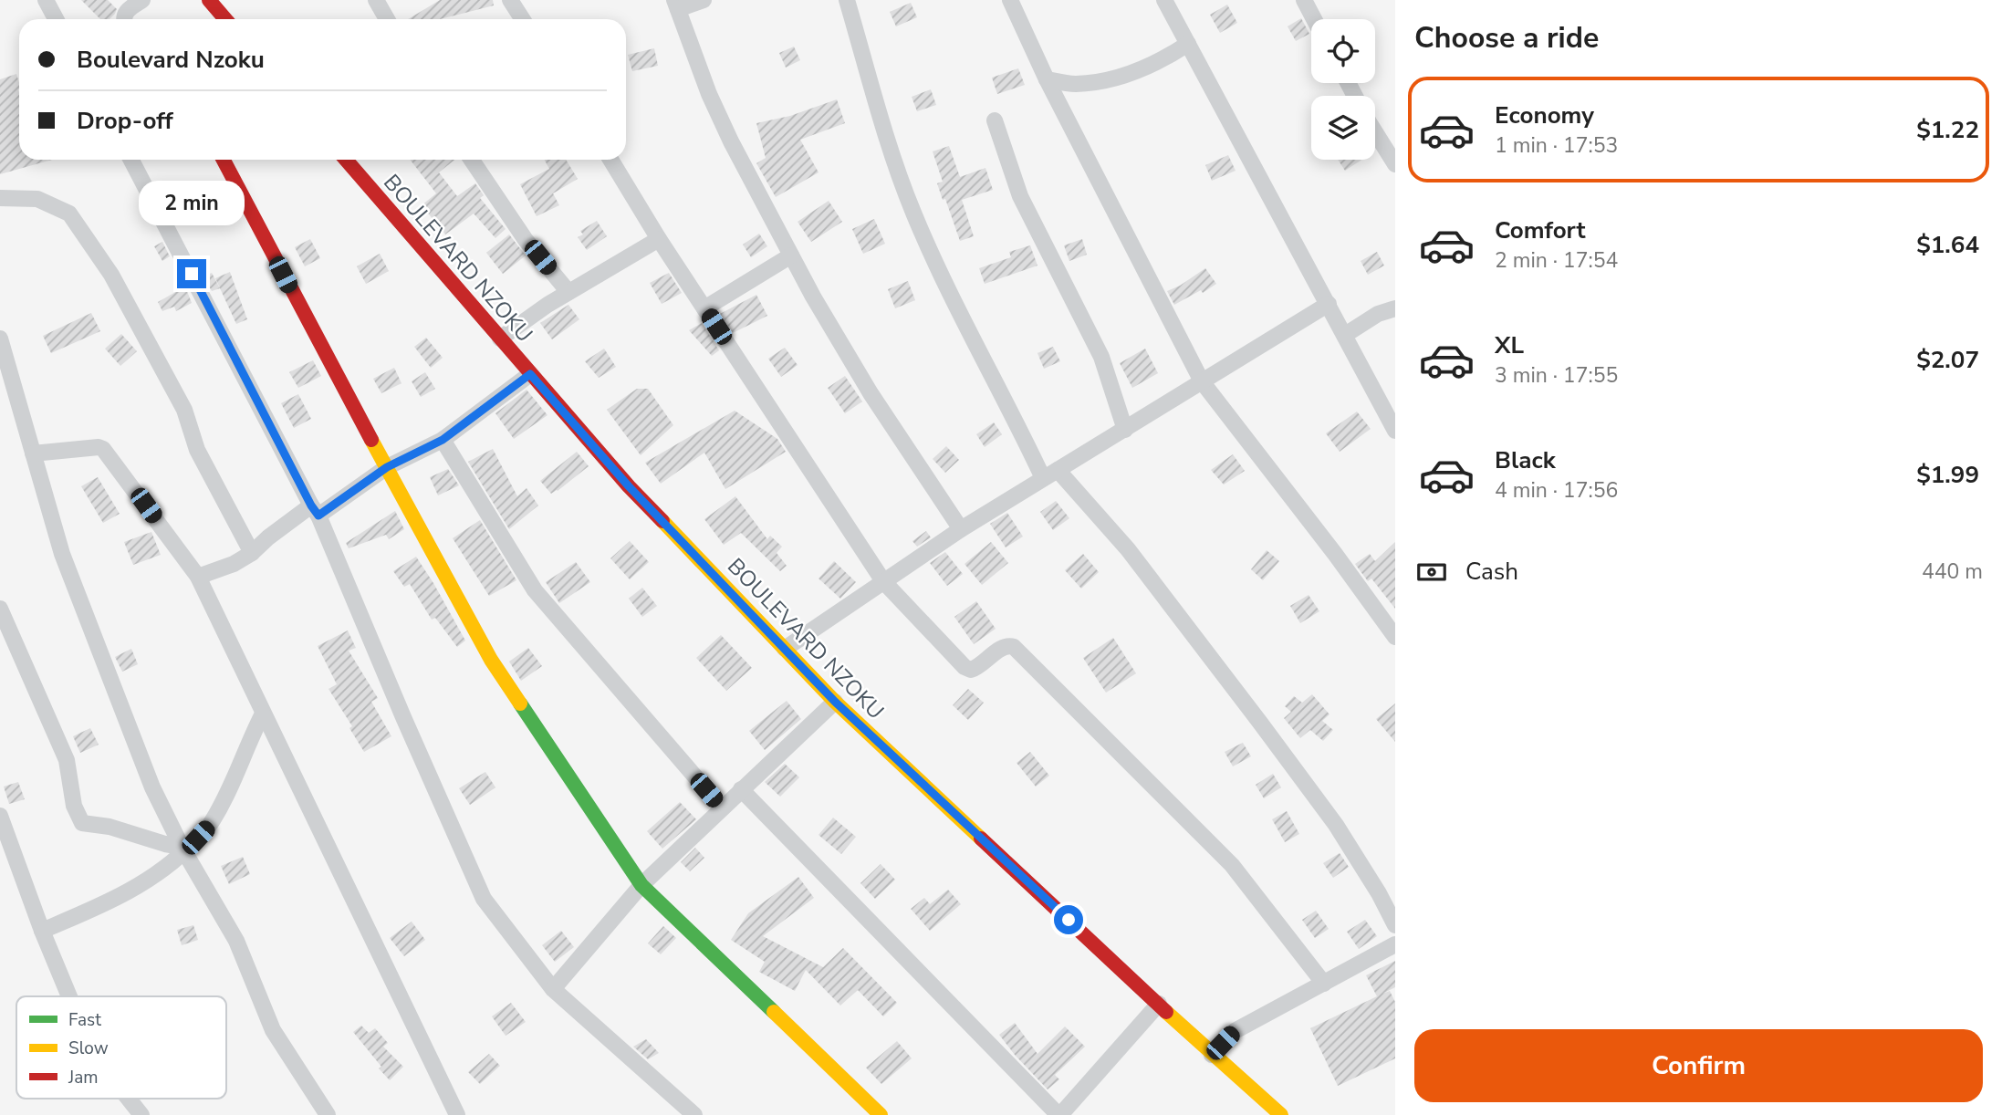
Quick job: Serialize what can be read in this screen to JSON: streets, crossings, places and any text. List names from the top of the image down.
{
  "streets": {
    "street": ["BOULEVARD NZOKU"]
  },
  "legend": ["Fast", "Slow", "Jam"],
  "page": {
    "heading": "Choose a ride",
    "banner": ["Boulevard Nzoku", "Drop-off"],
    "list": [
      {
        "name": "Economy",
        "note": "1 min · 17:53",
        "value": "$1.22"
      },
      {
        "name": "Comfort",
        "note": "2 min · 17:54",
        "value": "$1.64"
      },
      {
        "name": "XL",
        "note": "3 min · 17:55",
        "value": "$2.07"
      },
      {
        "name": "Black",
        "note": "4 min · 17:56",
        "value": "$1.99"
      }
    ],
    "bubble": "2 min",
    "pay": ["Cash", "440 m"],
    "buttons": "Confirm"
  }
}
